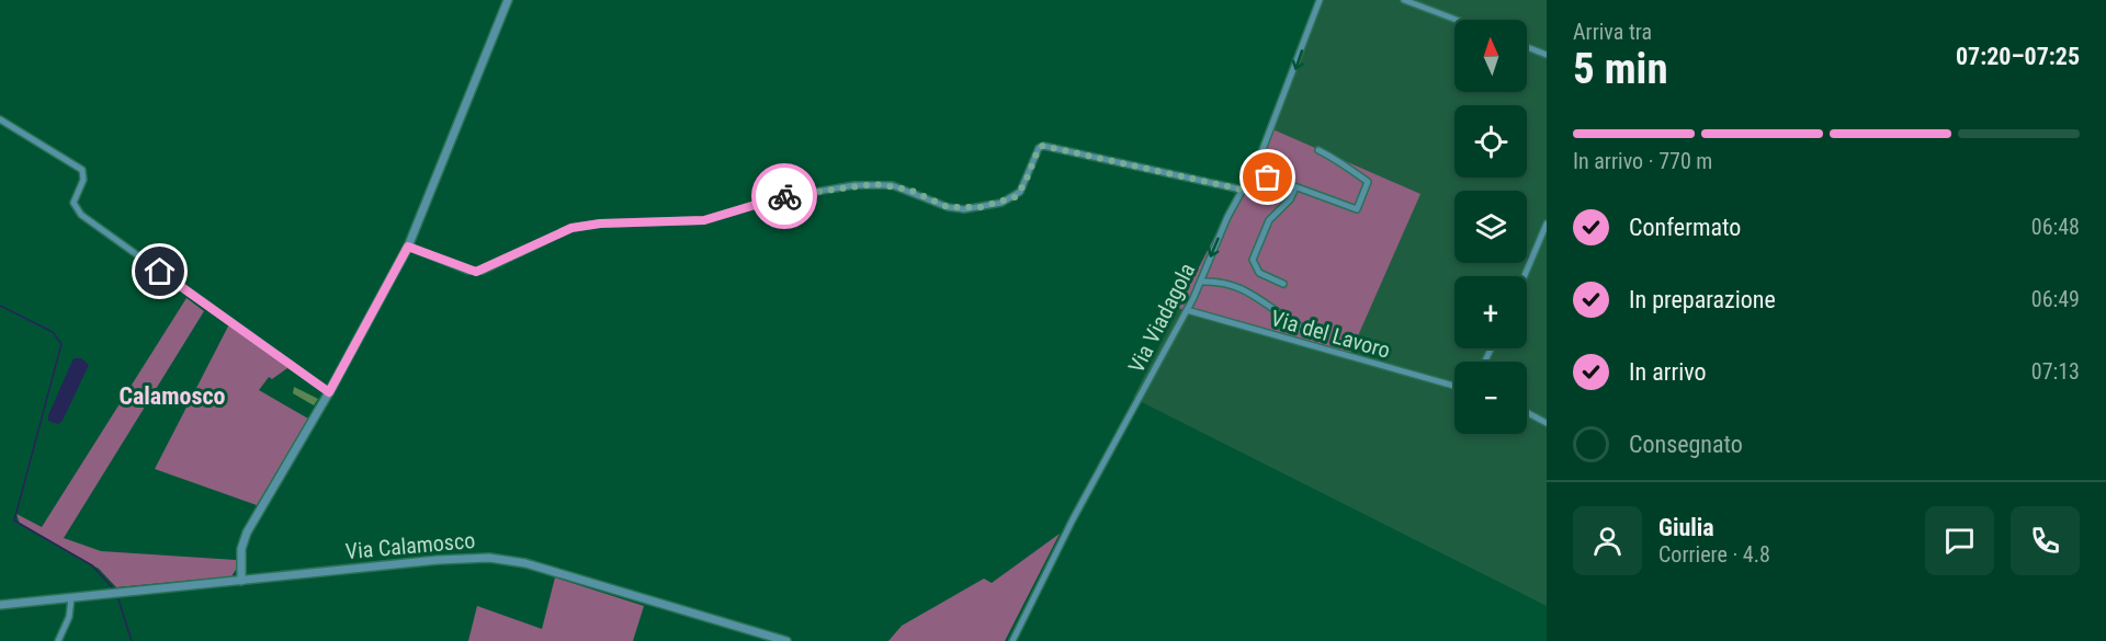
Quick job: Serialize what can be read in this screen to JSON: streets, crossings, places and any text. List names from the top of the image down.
{
  "streets": {
    "street": ["Via Viadagola", "Via del Lavoro", "Via Calamosco"]
  },
  "crossings": [
    ["Via Viadagola", "Via del Lavoro"]
  ],
  "one_way": ["Via Viadagola"],
  "districts": ["Calamosco"],
  "north": "top",
  "page": {
    "heading": ["5 min", "Arriva tra", "07:20–07:25"],
    "panel": ["Giulia", "Corriere · 4.8"],
    "map_buttons": ["+", "−"],
    "bar": "In arrivo · 770 m",
    "list": [
      ["Confermato", "06:48"],
      ["In preparazione", "06:49"],
      ["In arrivo", "07:13"],
      "Consegnato"
    ]
  }
}
